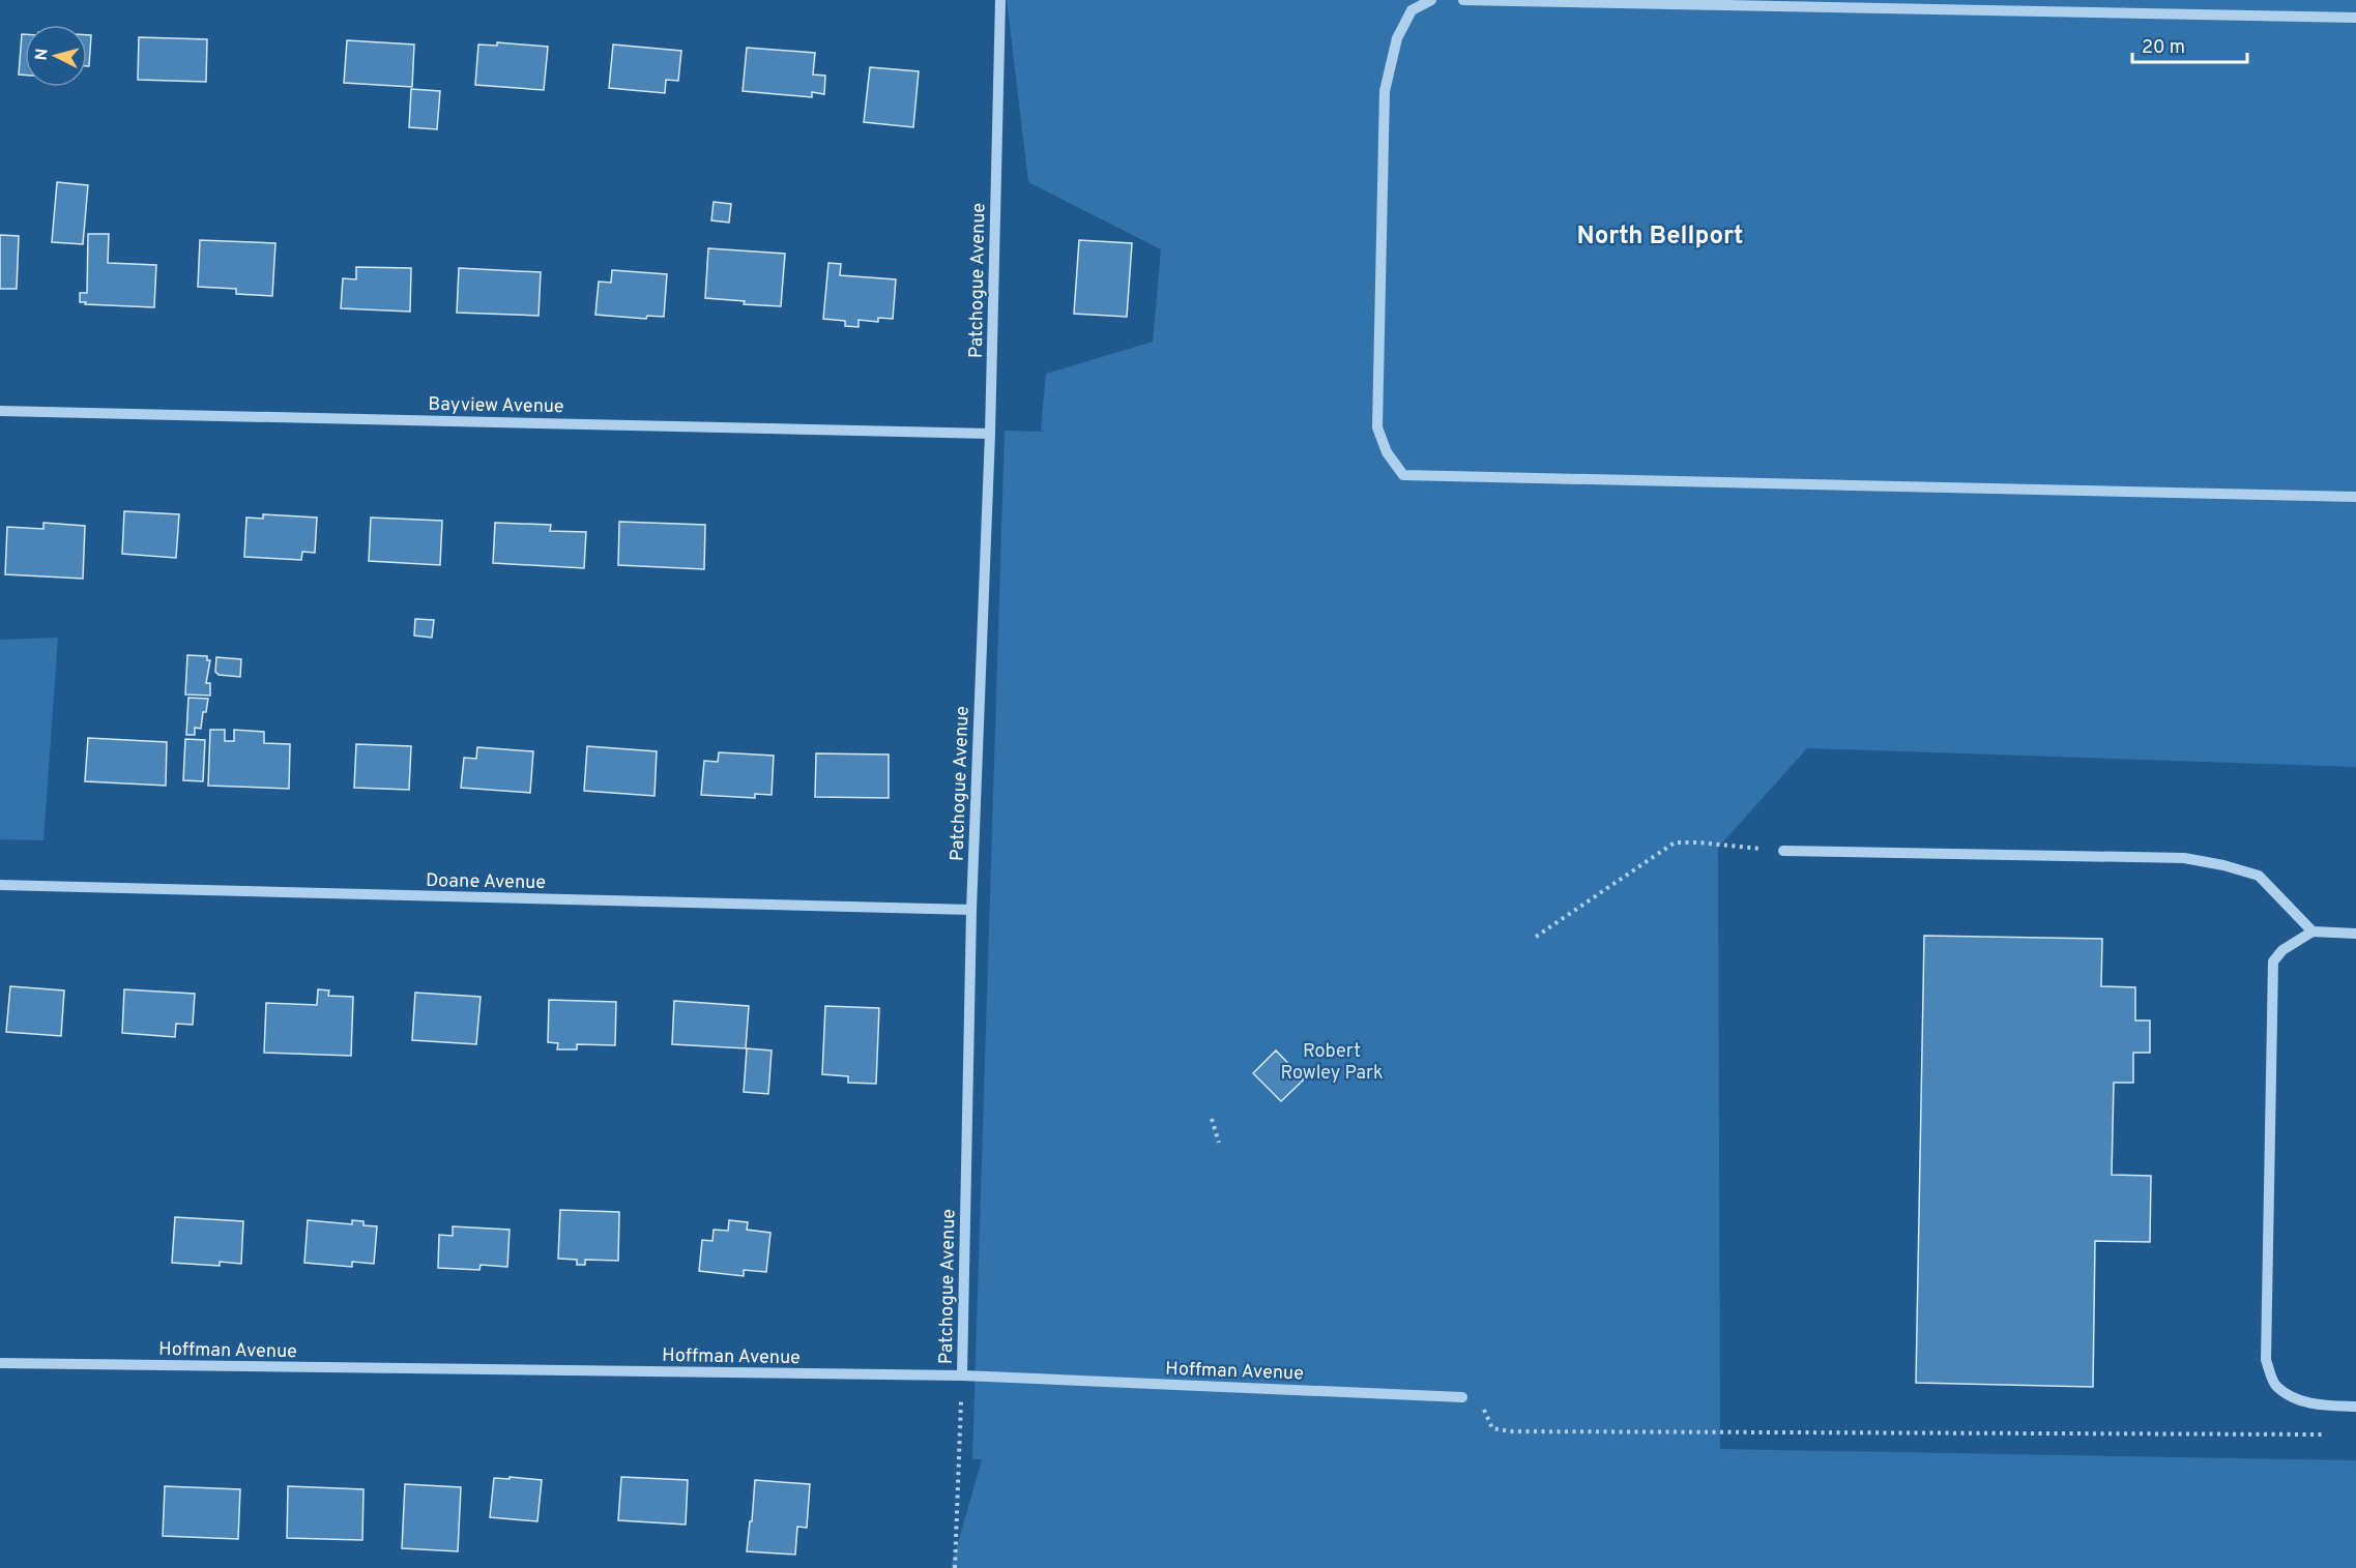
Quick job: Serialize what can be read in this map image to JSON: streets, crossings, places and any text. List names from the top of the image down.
{
  "streets": {
    "street": [
      "Patchogue Avenue",
      "Bayview Avenue",
      "Doane Avenue",
      "Hoffman Avenue"
    ]
  },
  "crossings": [
    ["Patchogue Avenue", "Bayview Avenue"],
    ["Patchogue Avenue", "Doane Avenue"],
    ["Patchogue Avenue", "Hoffman Avenue"]
  ],
  "districts": ["North Bellport"],
  "parks": ["Robert Rowley Park"],
  "scale_bar": "20 m",
  "north": "left"
}
